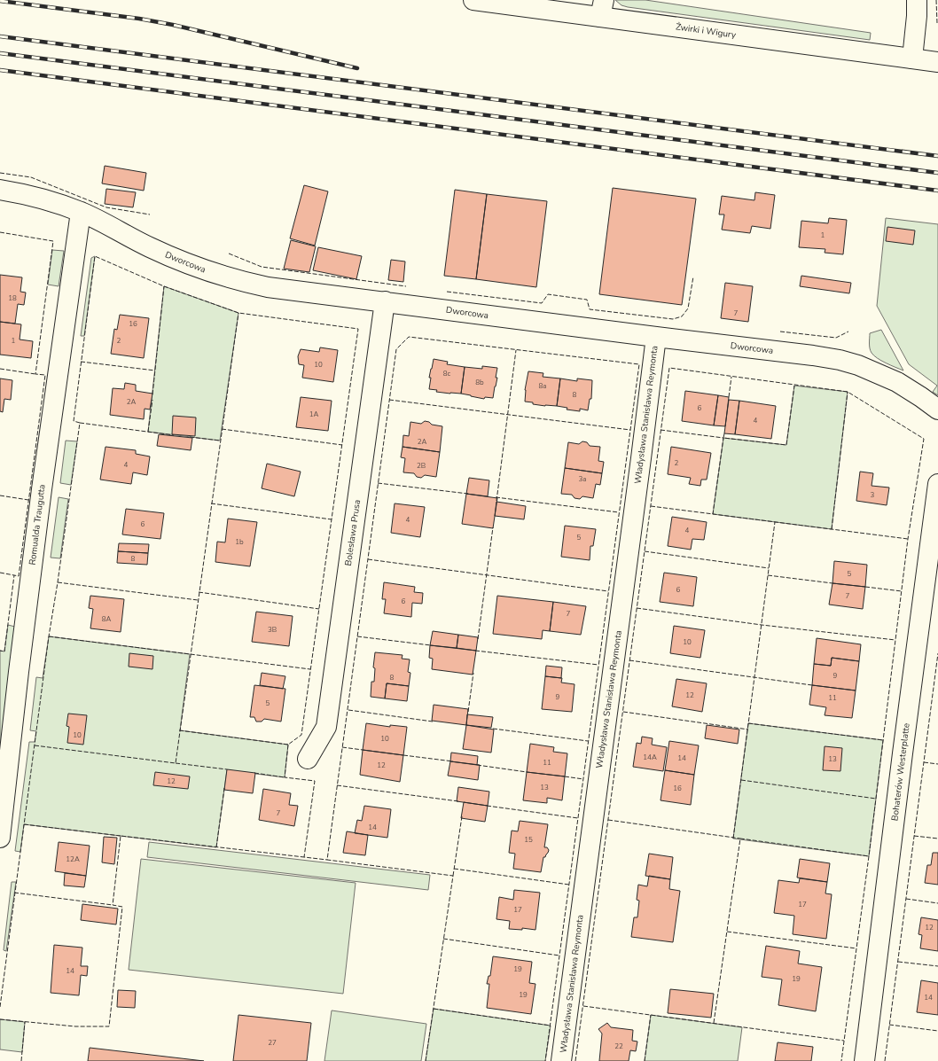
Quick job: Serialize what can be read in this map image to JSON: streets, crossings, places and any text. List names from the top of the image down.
{
  "streets": {
    "street": [
      "Żwirki i Wigury",
      "Dworcowa",
      "Władysława Stanisława Reymonta",
      "Romualda Traugutta",
      "Bolesława Prusa",
      "Bohaterów Westerplatte"
    ]
  },
  "crossings": [
    ["Dworcowa", "Władysława Stanisława Reymonta"],
    ["Dworcowa", "Romualda Traugutta"],
    ["Dworcowa", "Bolesława Prusa"]
  ],
  "house_numbers": [
    "1",
    "18",
    "7",
    "16",
    "1",
    "2",
    "10",
    "8c",
    "8b",
    "8a",
    "8",
    "2A",
    "6",
    "1A",
    "4",
    "2A",
    "2",
    "4",
    "2B",
    "3a",
    "3",
    "4",
    "6",
    "4",
    "5",
    "1b",
    "8",
    "5",
    "6",
    "7",
    "6",
    "7",
    "8A",
    "3B",
    "10",
    "9",
    "8",
    "12",
    "9",
    "11",
    "5",
    "10",
    "10",
    "14A",
    "14",
    "13",
    "11",
    "12",
    "12",
    "13",
    "16",
    "7",
    "14",
    "15",
    "12A",
    "17",
    "17",
    "12",
    "19",
    "14",
    "19",
    "19",
    "14",
    "27",
    "22"
  ]
}
